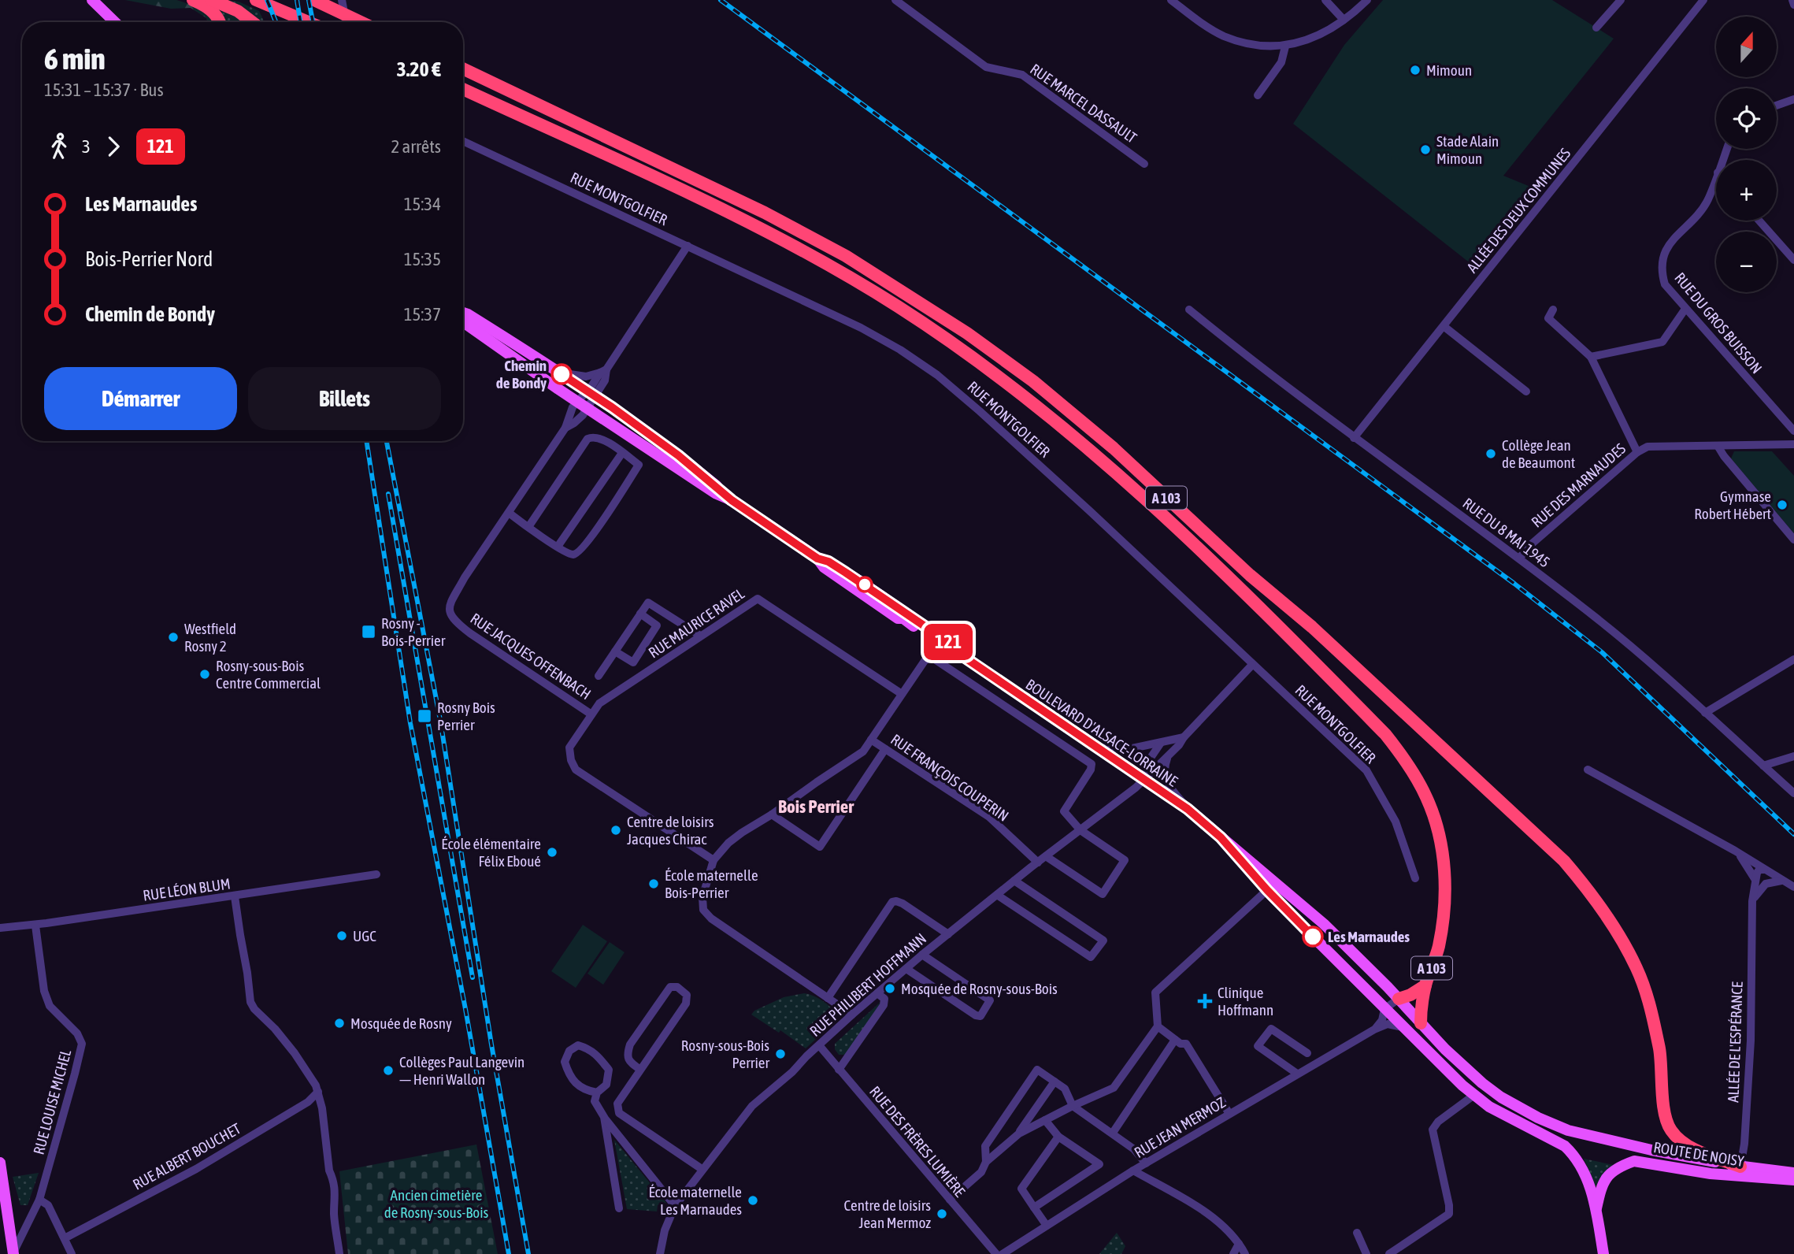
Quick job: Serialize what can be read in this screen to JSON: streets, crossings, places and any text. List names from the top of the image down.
{
  "streets": {
    "highway": ["A 103"],
    "main road": ["BOULEVARD D'ALSACE-LORRAINE", "ROUTE DE NOISY"],
    "street": [
      "RUE MARCEL DASSAULT",
      "RUE MONTGOLFIER",
      "ALLÉE DES DEUX COMMUNES",
      "RUE DU GROS BUISSON",
      "RUE DES MARNAUDES",
      "RUE DU 8 MAI 1945",
      "RUE MAURICE RAVEL",
      "RUE JACQUES OFFENBACH",
      "RUE FRANÇOIS COUPERIN",
      "RUE LÉON BLUM",
      "RUE PHILIBERT HOFFMANN",
      "ALLÉE DE L'ESPÉRANCE",
      "RUE LOUISE MICHEL",
      "RUE JEAN MERMOZ",
      "RUE DES FRÈRES LUMIÈRE",
      "RUE ALBERT BOUCHET"
    ]
  },
  "crossings": [
    ["RUE MONTGOLFIER", "RUE JACQUES OFFENBACH"],
    ["RUE MONTGOLFIER", "RUE PHILIBERT HOFFMANN"],
    ["ALLÉE DES DEUX COMMUNES", "RUE DU 8 MAI 1945"],
    ["RUE DES MARNAUDES", "RUE DU 8 MAI 1945"],
    ["A 103", "BOULEVARD D'ALSACE-LORRAINE"],
    ["A 103", "ALLÉE DE L'ESPÉRANCE"],
    ["A 103", "ROUTE DE NOISY"],
    ["RUE MAURICE RAVEL", "RUE JACQUES OFFENBACH"],
    ["RUE JACQUES OFFENBACH", "BOULEVARD D'ALSACE-LORRAINE"],
    ["RUE JACQUES OFFENBACH", "RUE FRANÇOIS COUPERIN"],
    ["BOULEVARD D'ALSACE-LORRAINE", "RUE PHILIBERT HOFFMANN"],
    ["BOULEVARD D'ALSACE-LORRAINE", "ALLÉE DE L'ESPÉRANCE"],
    ["BOULEVARD D'ALSACE-LORRAINE", "RUE JEAN MERMOZ"],
    ["BOULEVARD D'ALSACE-LORRAINE", "ROUTE DE NOISY"],
    ["RUE FRANÇOIS COUPERIN", "RUE PHILIBERT HOFFMANN"],
    ["RUE LÉON BLUM", "RUE LOUISE MICHEL"],
    ["RUE PHILIBERT HOFFMANN", "RUE DES FRÈRES LUMIÈRE"],
    ["ALLÉE DE L'ESPÉRANCE", "ROUTE DE NOISY"]
  ],
  "districts": ["Bois Perrier"],
  "parks": ["Ancien cimetière de Rosny-sous-Bois"],
  "places": {
    "other": [
      "Mimoun",
      "Stade Alain Mimoun",
      "Chemin de Bondy",
      "Collège Jean de Beaumont",
      "Gymnase Robert Hébert",
      "Westfield Rosny 2",
      "Rosny-sous-Bois Centre Commercial",
      "Centre de loisirs Jacques Chirac",
      "École élémentaire Félix Eboué",
      "École maternelle Bois-Perrier",
      "UGC",
      "Les Marnaudes",
      "Mosquée de Rosny-sous-Bois",
      "Mosquée de Rosny",
      "Rosny-sous-Bois Perrier",
      "Collèges Paul Langevin — Henri Wallon",
      "École maternelle Les Marnaudes",
      "Centre de loisirs Jean Mermoz"
    ],
    "transit": ["Rosny - Bois-Perrier", "Rosny Bois Perrier"],
    "health": ["Clinique Hoffmann"]
  },
  "lines": ["bus line 121"],
  "north": "top",
  "page": {
    "on_map": "121",
    "map_buttons": ["+", "−"],
    "heading": ["6 min", "15:31 – 15:37 · Bus", "3.20 €"],
    "legs": ["3", "121", "2 arrêts"],
    "list": [
      {
        "name": "Les Marnaudes",
        "value": "15:34"
      },
      {
        "name": "Bois-Perrier Nord",
        "value": "15:35"
      },
      {
        "name": "Chemin de Bondy",
        "value": "15:37"
      }
    ],
    "buttons": ["Démarrer", "Billets"]
  }
}
